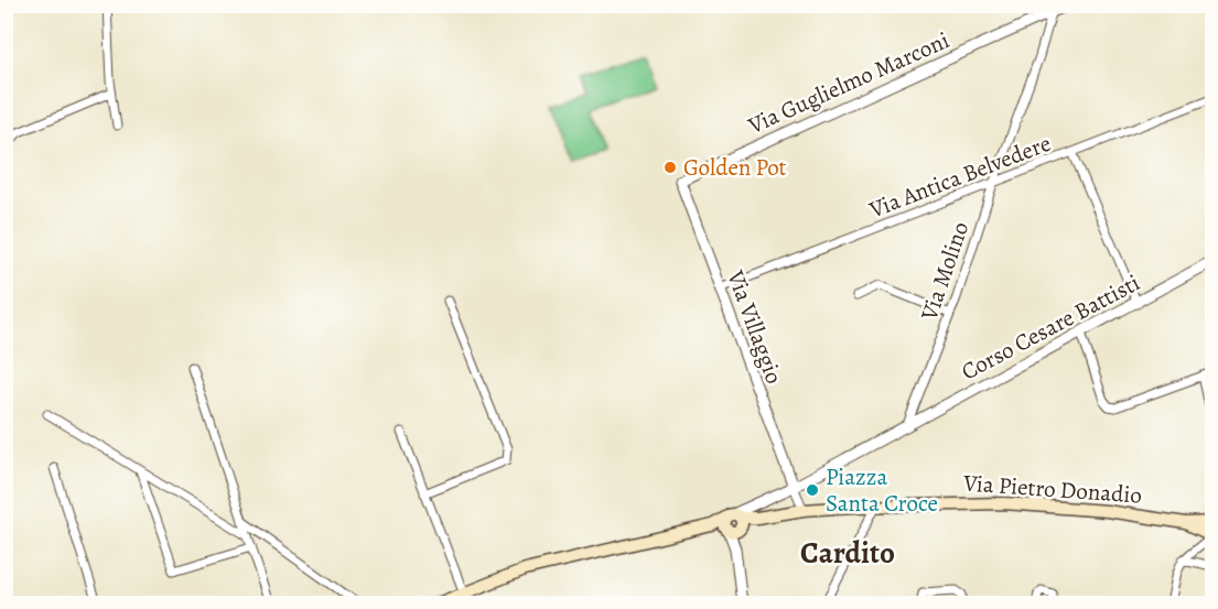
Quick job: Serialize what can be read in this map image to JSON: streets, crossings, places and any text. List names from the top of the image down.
{
  "streets": {
    "main road": ["Via Pietro Donadio"],
    "street": [
      "Via Guglielmo Marconi",
      "Via Antica Belvedere",
      "Via Molino",
      "Via Villaggio",
      "Corso Cesare Battisti"
    ]
  },
  "crossings": [
    ["Via Guglielmo Marconi", "Via Molino"],
    ["Via Guglielmo Marconi", "Via Villaggio"],
    ["Via Antica Belvedere", "Via Molino"],
    ["Via Antica Belvedere", "Via Villaggio"],
    ["Via Molino", "Corso Cesare Battisti"],
    ["Via Villaggio", "Corso Cesare Battisti"],
    ["Corso Cesare Battisti", "Via Pietro Donadio"]
  ],
  "districts": ["Cardito"],
  "places": ["Golden Pot", "Piazza Santa Croce"]
}
